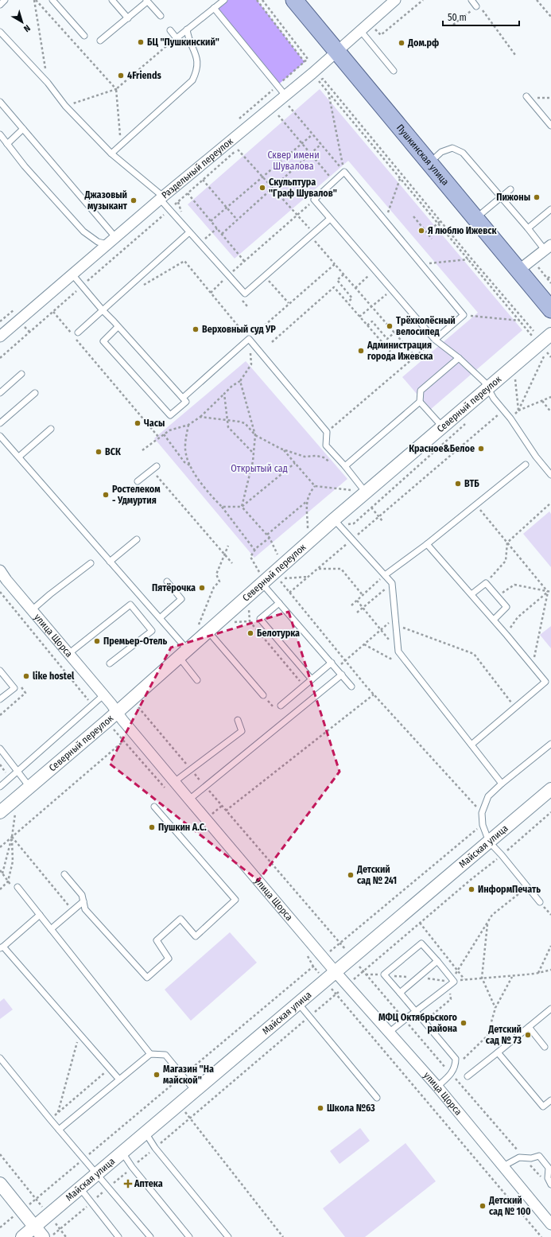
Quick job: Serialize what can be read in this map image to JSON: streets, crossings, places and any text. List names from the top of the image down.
{
  "streets": {
    "main road": ["Пушкинская улица"],
    "street": [
      "Раздельный переулок",
      "Северный переулок",
      "улица Щорса",
      "Майская улица"
    ]
  },
  "crossings": [
    ["Пушкинская улица", "Раздельный переулок"],
    ["Северный переулок", "улица Щорса"],
    ["улица Щорса", "Майская улица"]
  ],
  "parks": ["Сквер имени Шувалова", "Открытый сад"],
  "places": {
    "other": [
      "БЦ \"Пушкинский\"",
      "Дом.рф",
      "4Friends",
      "Скульптура \"Граф Шувалов\"",
      "Пижоны",
      "Джазовый музыкант",
      "Я люблю Ижевск",
      "Трёхколёсный велосипед",
      "Верховный суд УР",
      "Администрация города Ижевска",
      "Часы",
      "Красное&Белое",
      "ВСК",
      "ВТБ",
      "Ростелеком - Удмуртия",
      "Пятёрочка",
      "Белотурка",
      "Премьер-Отель",
      "like hostel",
      "Пушкин А.С.",
      "Детский сад № 241",
      "ИнформПечать",
      "МФЦ Октябрьского района",
      "Детский сад № 73",
      "Магазин \"На майской\"",
      "Школа №63",
      "Детский сад № 100"
    ],
    "health": ["Аптека"]
  },
  "scale_bar": "50 m",
  "north": "bottom right"
}
